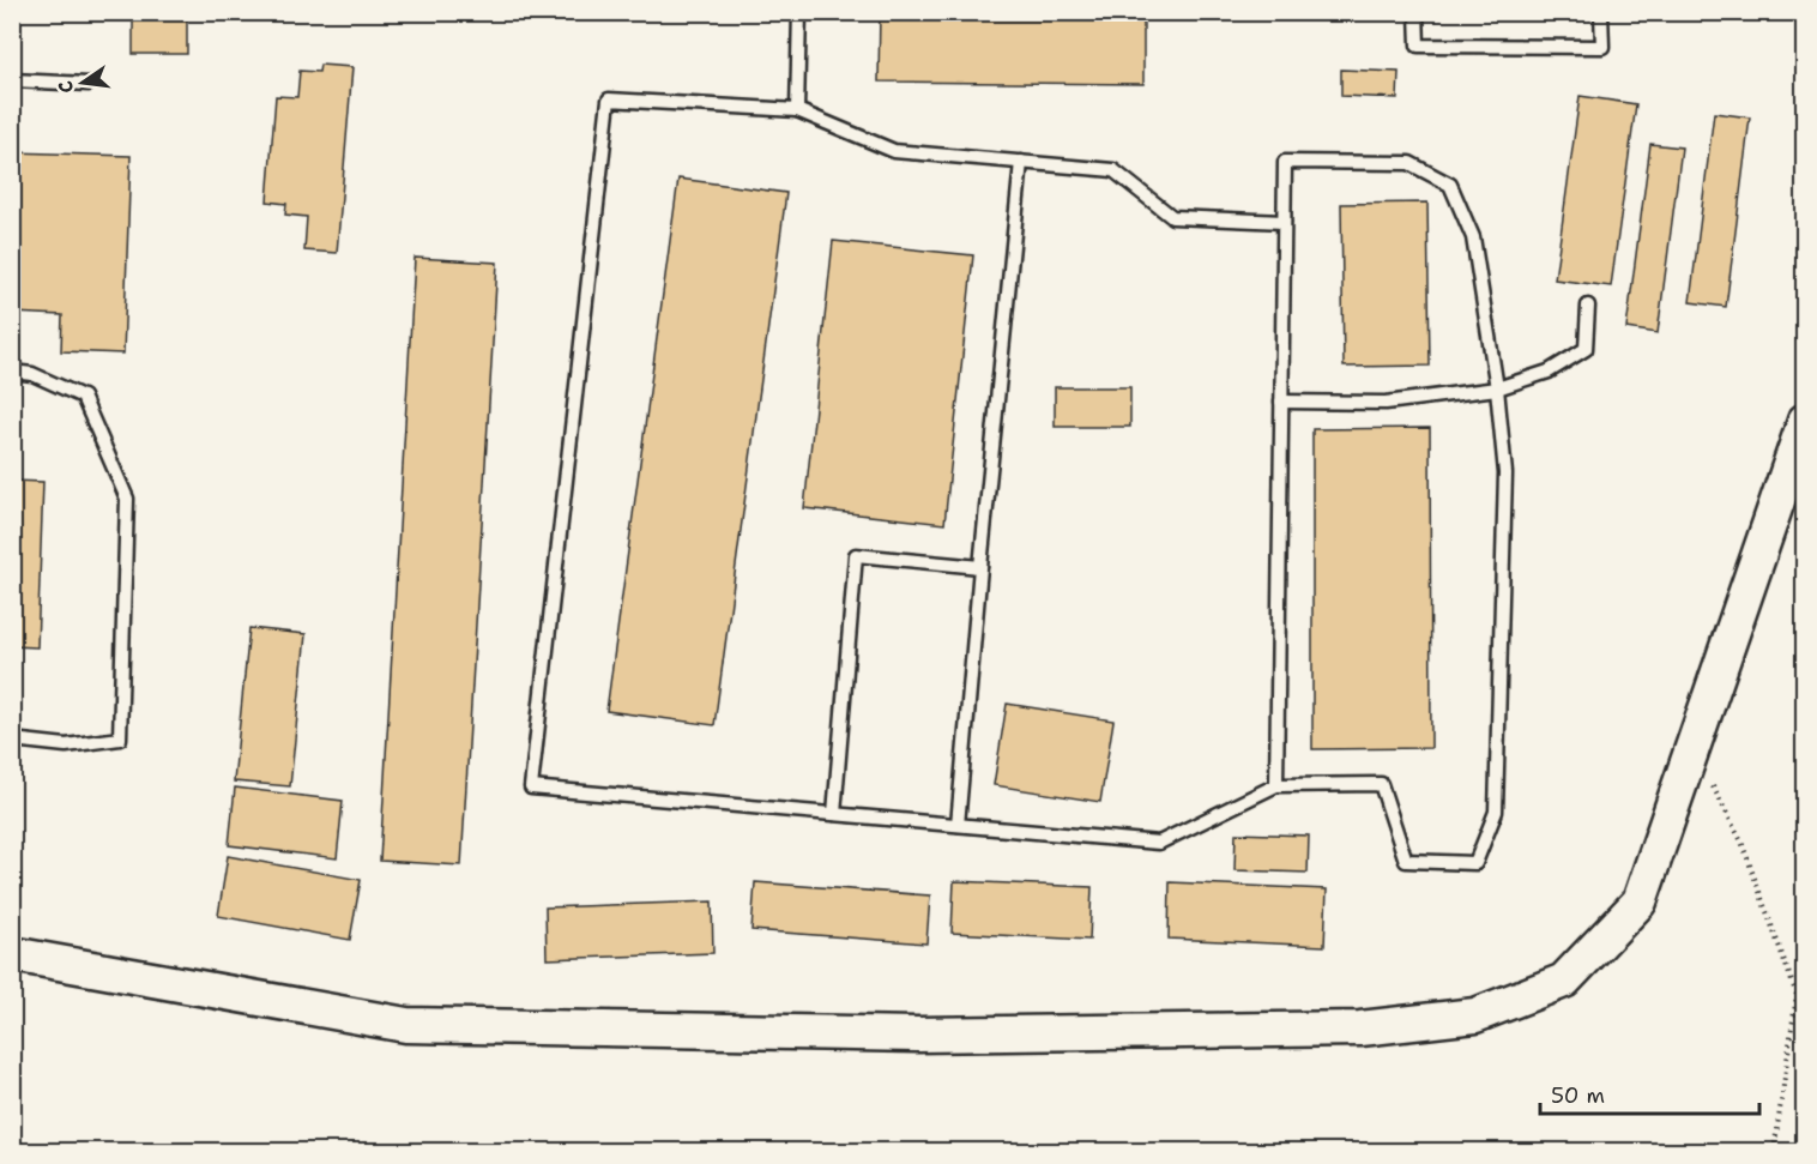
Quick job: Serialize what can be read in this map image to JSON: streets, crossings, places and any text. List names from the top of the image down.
{
  "scale_bar": "50 m",
  "north": "left"
}
